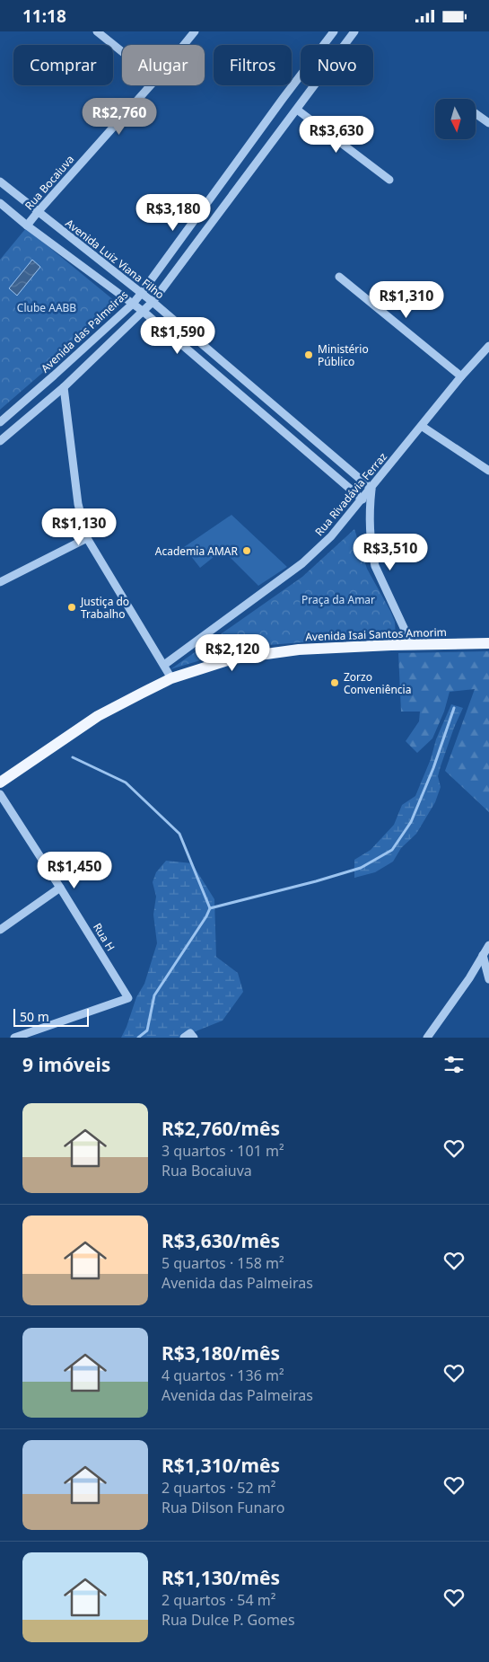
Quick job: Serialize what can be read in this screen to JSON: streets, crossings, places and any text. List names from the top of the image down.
{
  "streets": {
    "main road": ["Avenida Isai Santos Amorim"],
    "street": [
      "Rua Bocaiuva",
      "Avenida Luiz Viana Filho",
      "Avenida das Palmeiras",
      "Rua Rivadávia Ferraz",
      "Rua H"
    ]
  },
  "crossings": [
    ["Rua Bocaiuva", "Avenida Luiz Viana Filho"],
    ["Avenida Luiz Viana Filho", "Avenida das Palmeiras"],
    ["Avenida Luiz Viana Filho", "Rua Rivadávia Ferraz"]
  ],
  "parks": ["Clube AABB", "Praça da Amar"],
  "places": [
    "Ministério Público",
    "Academia AMAR",
    "Justiça do Trabalho",
    "Zorzo Conveniência"
  ],
  "scale_bar": "50 m",
  "north": "bottom",
  "page": {
    "status": "11:18",
    "chip": [
      "Comprar",
      "Alugar",
      "Filtros",
      "Novo"
    ],
    "price": [
      "R$2,760",
      "R$3,630",
      "R$3,180",
      "R$1,310",
      "R$1,590",
      "R$1,130",
      "R$3,510",
      "R$2,120",
      "R$1,450"
    ],
    "scale": "50 m",
    "heading": "9 imóveis",
    "list": [
      {
        "name": "R$2,760/mês",
        "note": "3 quartos · 101 m² · Rua Bocaiuva"
      },
      {
        "name": "R$3,630/mês",
        "note": "5 quartos · 158 m² · Avenida das Palmeiras"
      },
      {
        "name": "R$3,180/mês",
        "note": "4 quartos · 136 m² · Avenida das Palmeiras"
      },
      {
        "name": "R$1,310/mês",
        "note": "2 quartos · 52 m² · Rua Dilson Funaro"
      },
      {
        "name": "R$1,130/mês",
        "note": "2 quartos · 54 m² · Rua Dulce P. Gomes"
      }
    ]
  }
}
